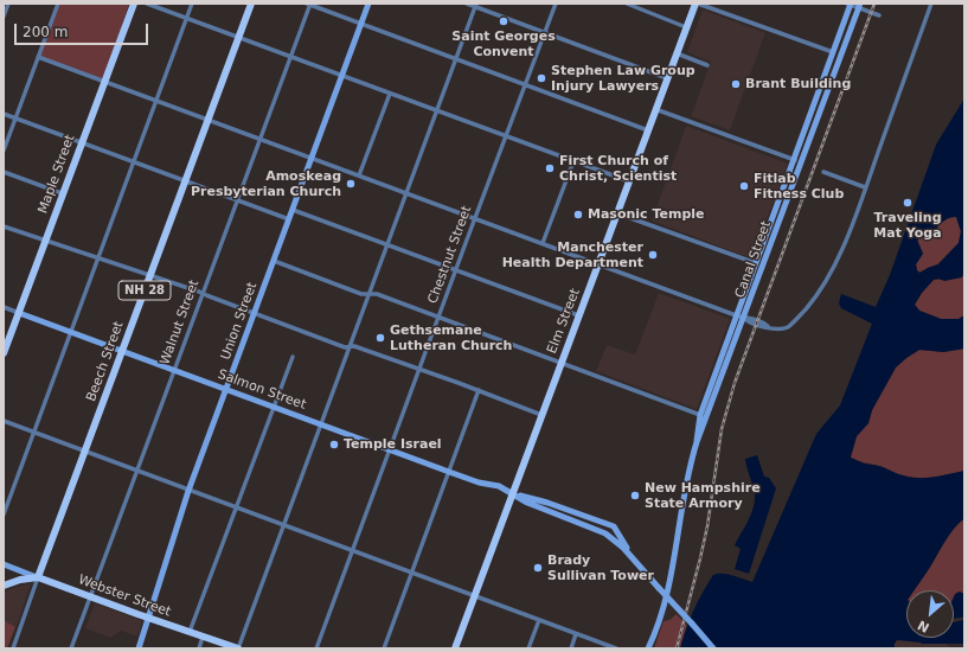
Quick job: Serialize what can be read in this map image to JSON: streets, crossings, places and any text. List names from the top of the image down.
{
  "streets": {
    "main road": [
      "Maple Street",
      "NH 28",
      "Elm Street",
      "Beech Street",
      "Webster Street"
    ],
    "street": [
      "Chestnut Street",
      "Canal Street",
      "Union Street",
      "Walnut Street",
      "Salmon Street"
    ]
  },
  "crossings": [
    ["Maple Street", "Salmon Street"],
    ["Chestnut Street", "Salmon Street"],
    ["Union Street", "Salmon Street"],
    ["Union Street", "Webster Street"],
    ["Elm Street", "Salmon Street"],
    ["Walnut Street", "Salmon Street"],
    ["Walnut Street", "Webster Street"],
    ["Beech Street", "Salmon Street"],
    ["Beech Street", "Webster Street"]
  ],
  "places": [
    "Saint Georges Convent",
    "Stephen Law Group Injury Lawyers",
    "Brant Building",
    "First Church of Christ, Scientist",
    "Amoskeag Presbyterian Church",
    "Fitlab Fitness Club",
    "Traveling Mat Yoga",
    "Masonic Temple",
    "Manchester Health Department",
    "Gethsemane Lutheran Church",
    "Temple Israel",
    "New Hampshire State Armory",
    "Brady Sullivan Tower"
  ],
  "scale_bar": "200 m",
  "north": "bottom left"
}
